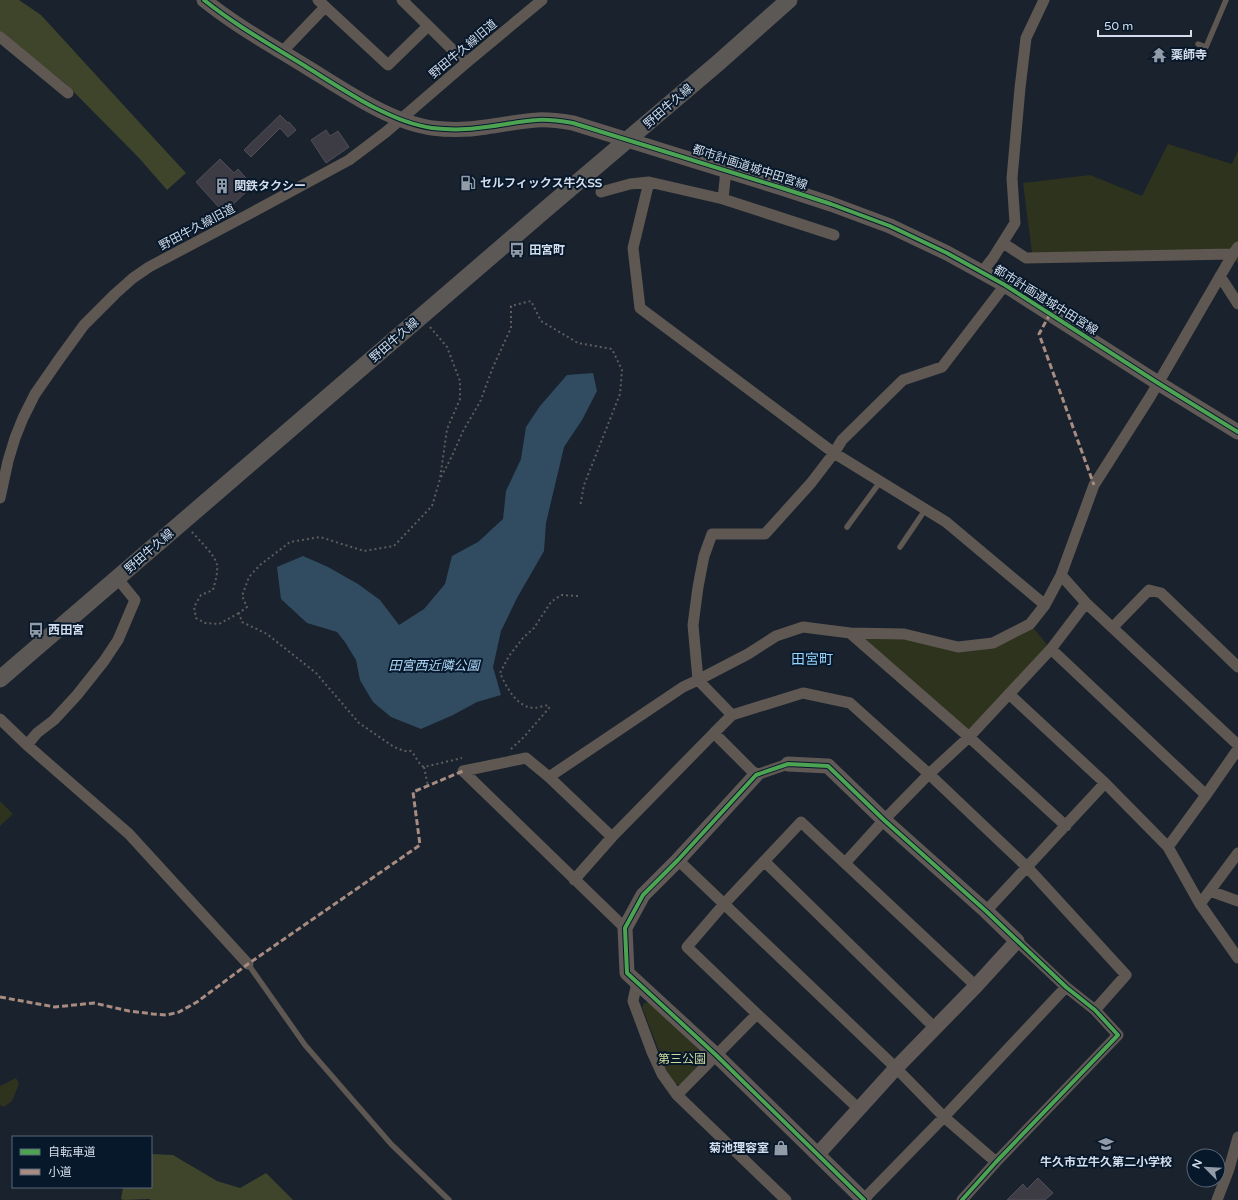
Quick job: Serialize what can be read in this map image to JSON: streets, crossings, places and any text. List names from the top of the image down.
{
  "streets": {
    "main road": ["野田牛久線"],
    "street": ["野田牛久線旧道", "都市計画道城中田宮線"]
  },
  "crossings": [
    ["野田牛久線旧道", "都市計画道城中田宮線"],
    ["野田牛久線", "都市計画道城中田宮線"]
  ],
  "districts": ["田宮町"],
  "water": ["田宮西近隣公園"],
  "parks": ["第三公園"],
  "places": {
    "temple": ["薬師寺"],
    "fuel station": ["セルフィックス牛久SS"],
    "building": ["関鉄タクシー"],
    "bus stop": ["田宮町", "西田宮"],
    "school or university": ["牛久市立牛久第二小学校"],
    "shop": ["菊池理容室"]
  },
  "legend": ["自転車道", "小道"],
  "scale_bar": "50 m",
  "north": "top left"
}
